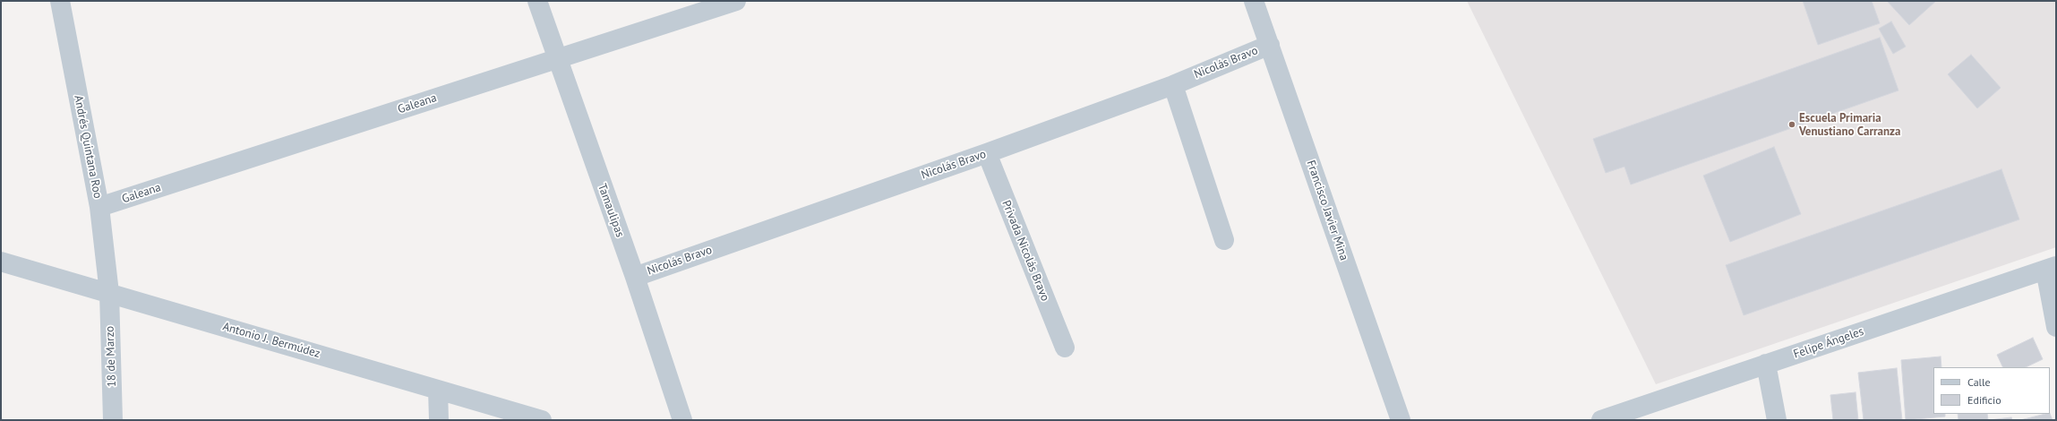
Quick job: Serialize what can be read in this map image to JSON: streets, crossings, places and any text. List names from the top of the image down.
{
  "streets": {
    "street": [
      "Nicolás Bravo",
      "Galeana",
      "Andrés Quintana Roo",
      "Tamaulipas",
      "Francisco Javier Mina",
      "Privada Nicolás Bravo",
      "Antonio J. Bermúdez",
      "Felipe Ángeles",
      "18 de Marzo"
    ]
  },
  "crossings": [
    ["Nicolás Bravo", "Tamaulipas"],
    ["Nicolás Bravo", "Francisco Javier Mina"],
    ["Nicolás Bravo", "Privada Nicolás Bravo"],
    ["Galeana", "Andrés Quintana Roo"],
    ["Galeana", "Tamaulipas"],
    ["Andrés Quintana Roo", "Antonio J. Bermúdez"],
    ["Andrés Quintana Roo", "18 de Marzo"],
    ["Antonio J. Bermúdez", "18 de Marzo"]
  ],
  "places": ["Escuela Primaria Venustiano Carranza"],
  "legend": ["Calle", "Edificio"]
}
